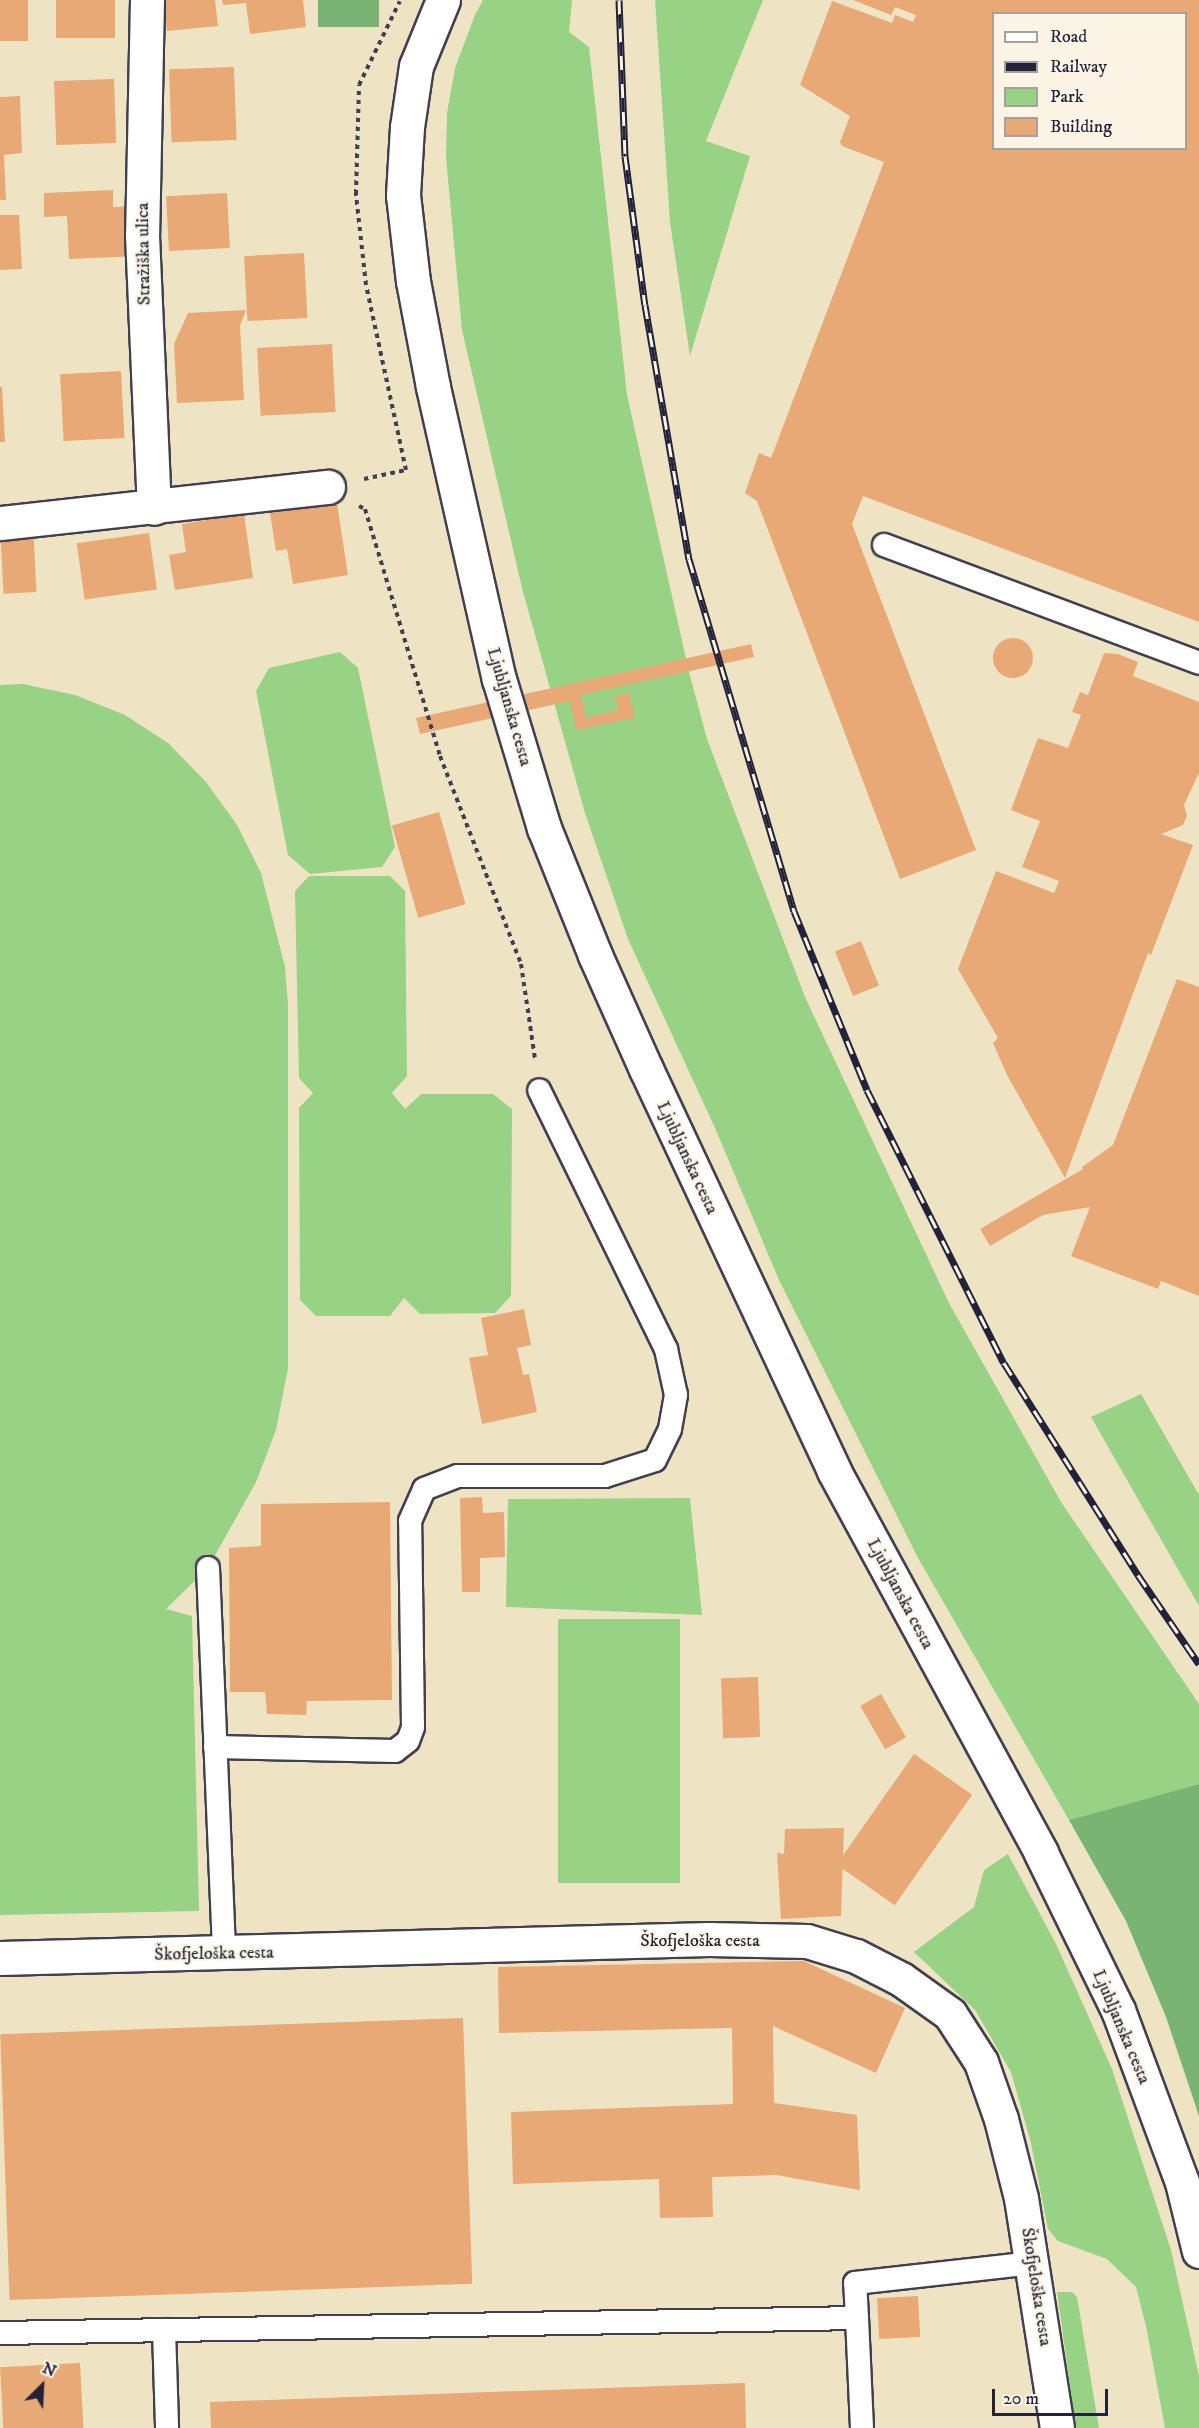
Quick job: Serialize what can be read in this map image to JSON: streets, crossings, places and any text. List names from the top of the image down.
{
  "streets": {
    "main road": ["Stražiška ulica", "Ljubljanska cesta", "Škofjeloška cesta"]
  },
  "legend": [
    "Road",
    "Railway",
    "Park",
    "Building"
  ],
  "scale_bar": "20 m",
  "north": "top right"
}
